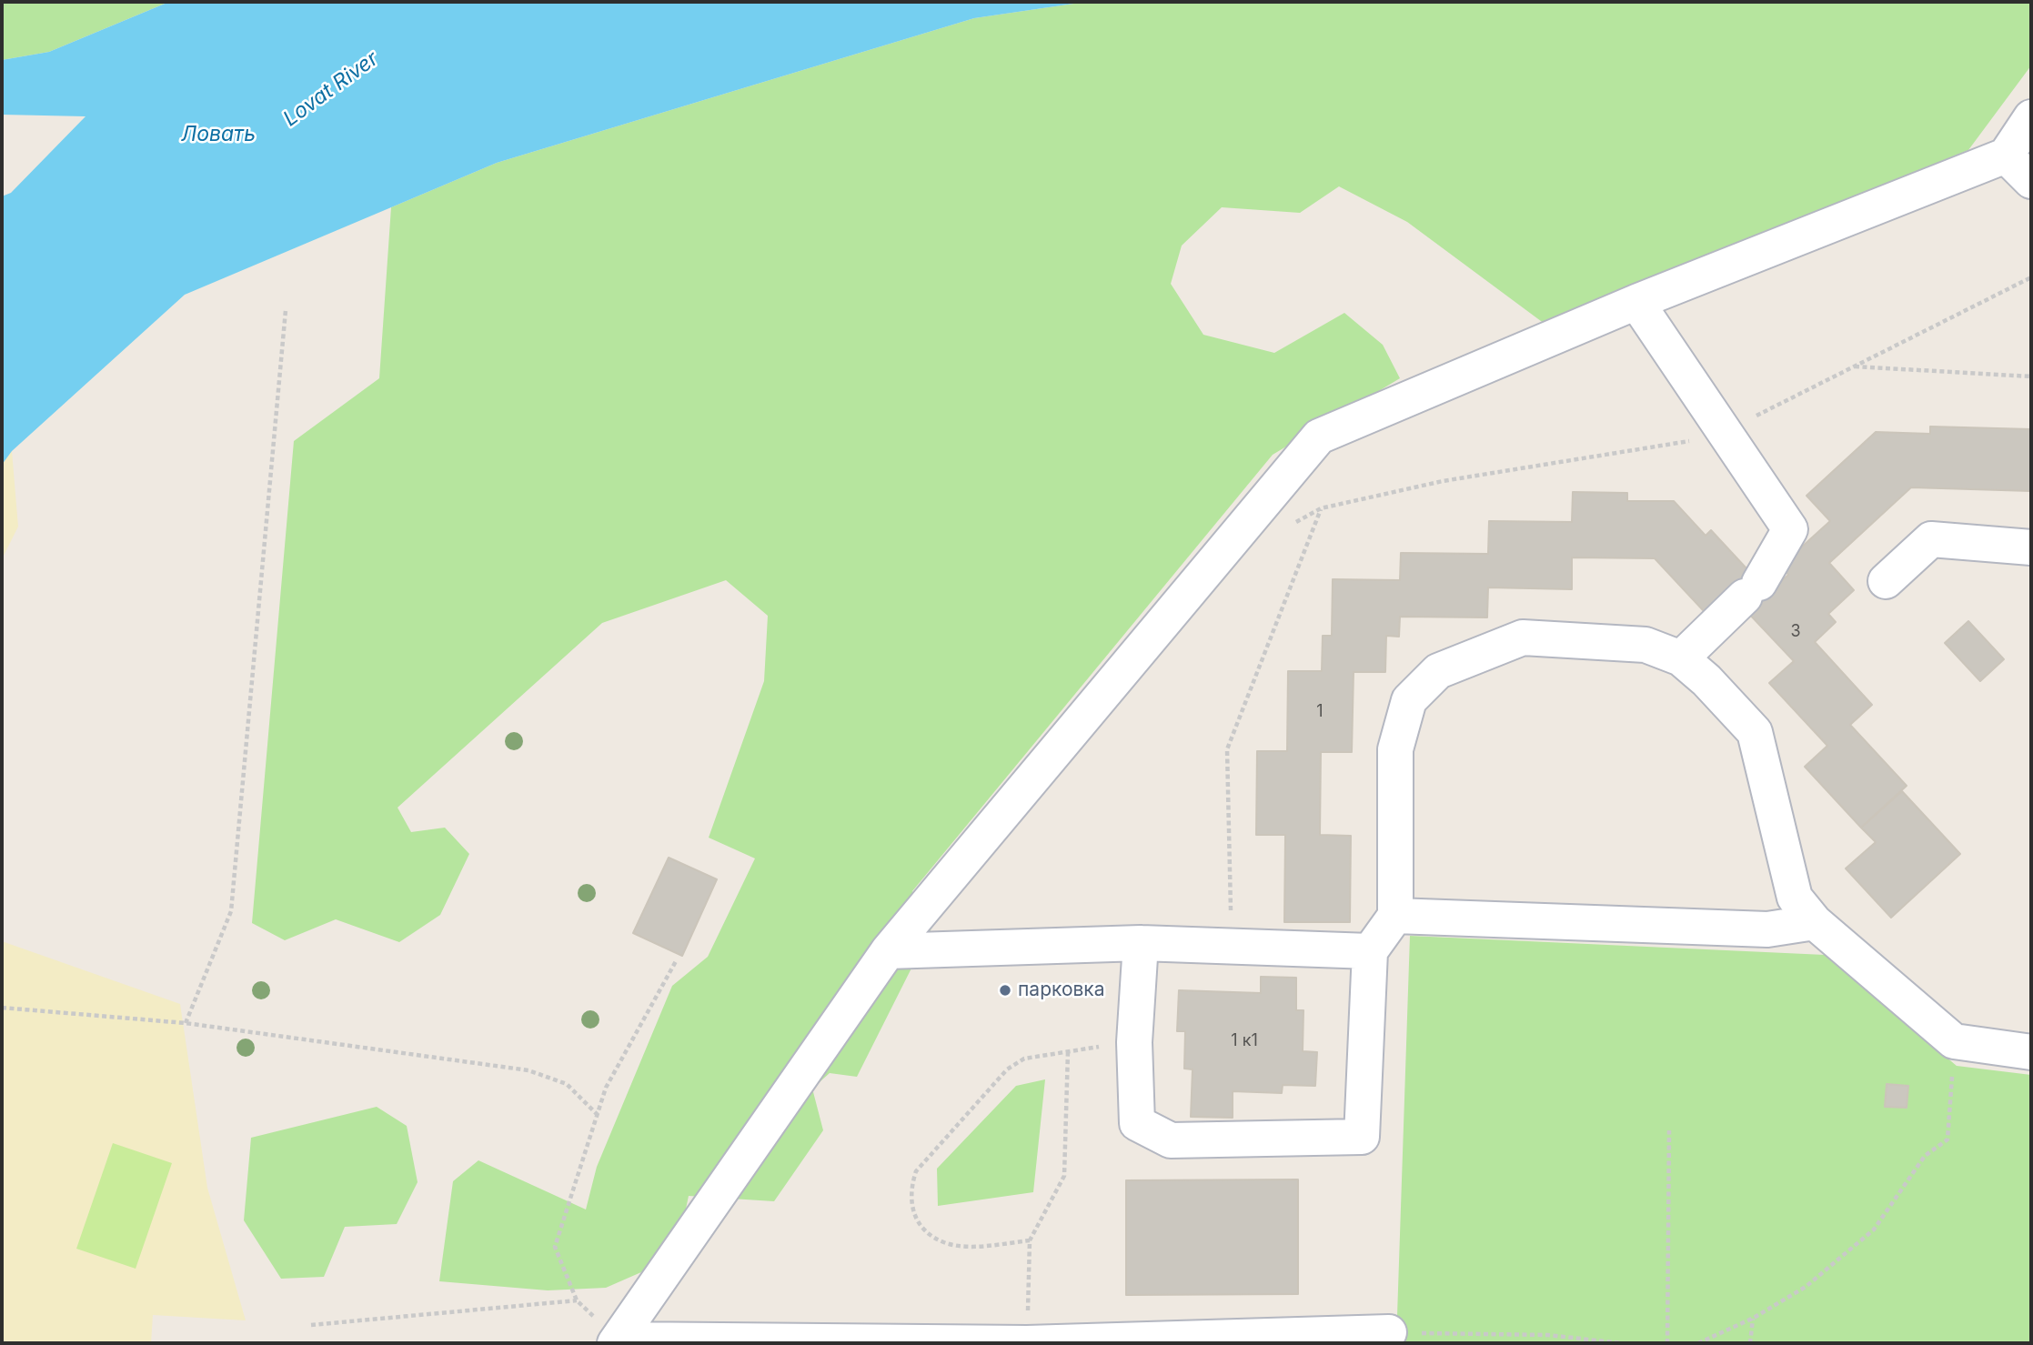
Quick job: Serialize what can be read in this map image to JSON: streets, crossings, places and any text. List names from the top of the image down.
{
  "water": ["Lovat River", "Ловать"],
  "places": ["парковка"],
  "house_numbers": ["3", "1", "1 к1"]
}
